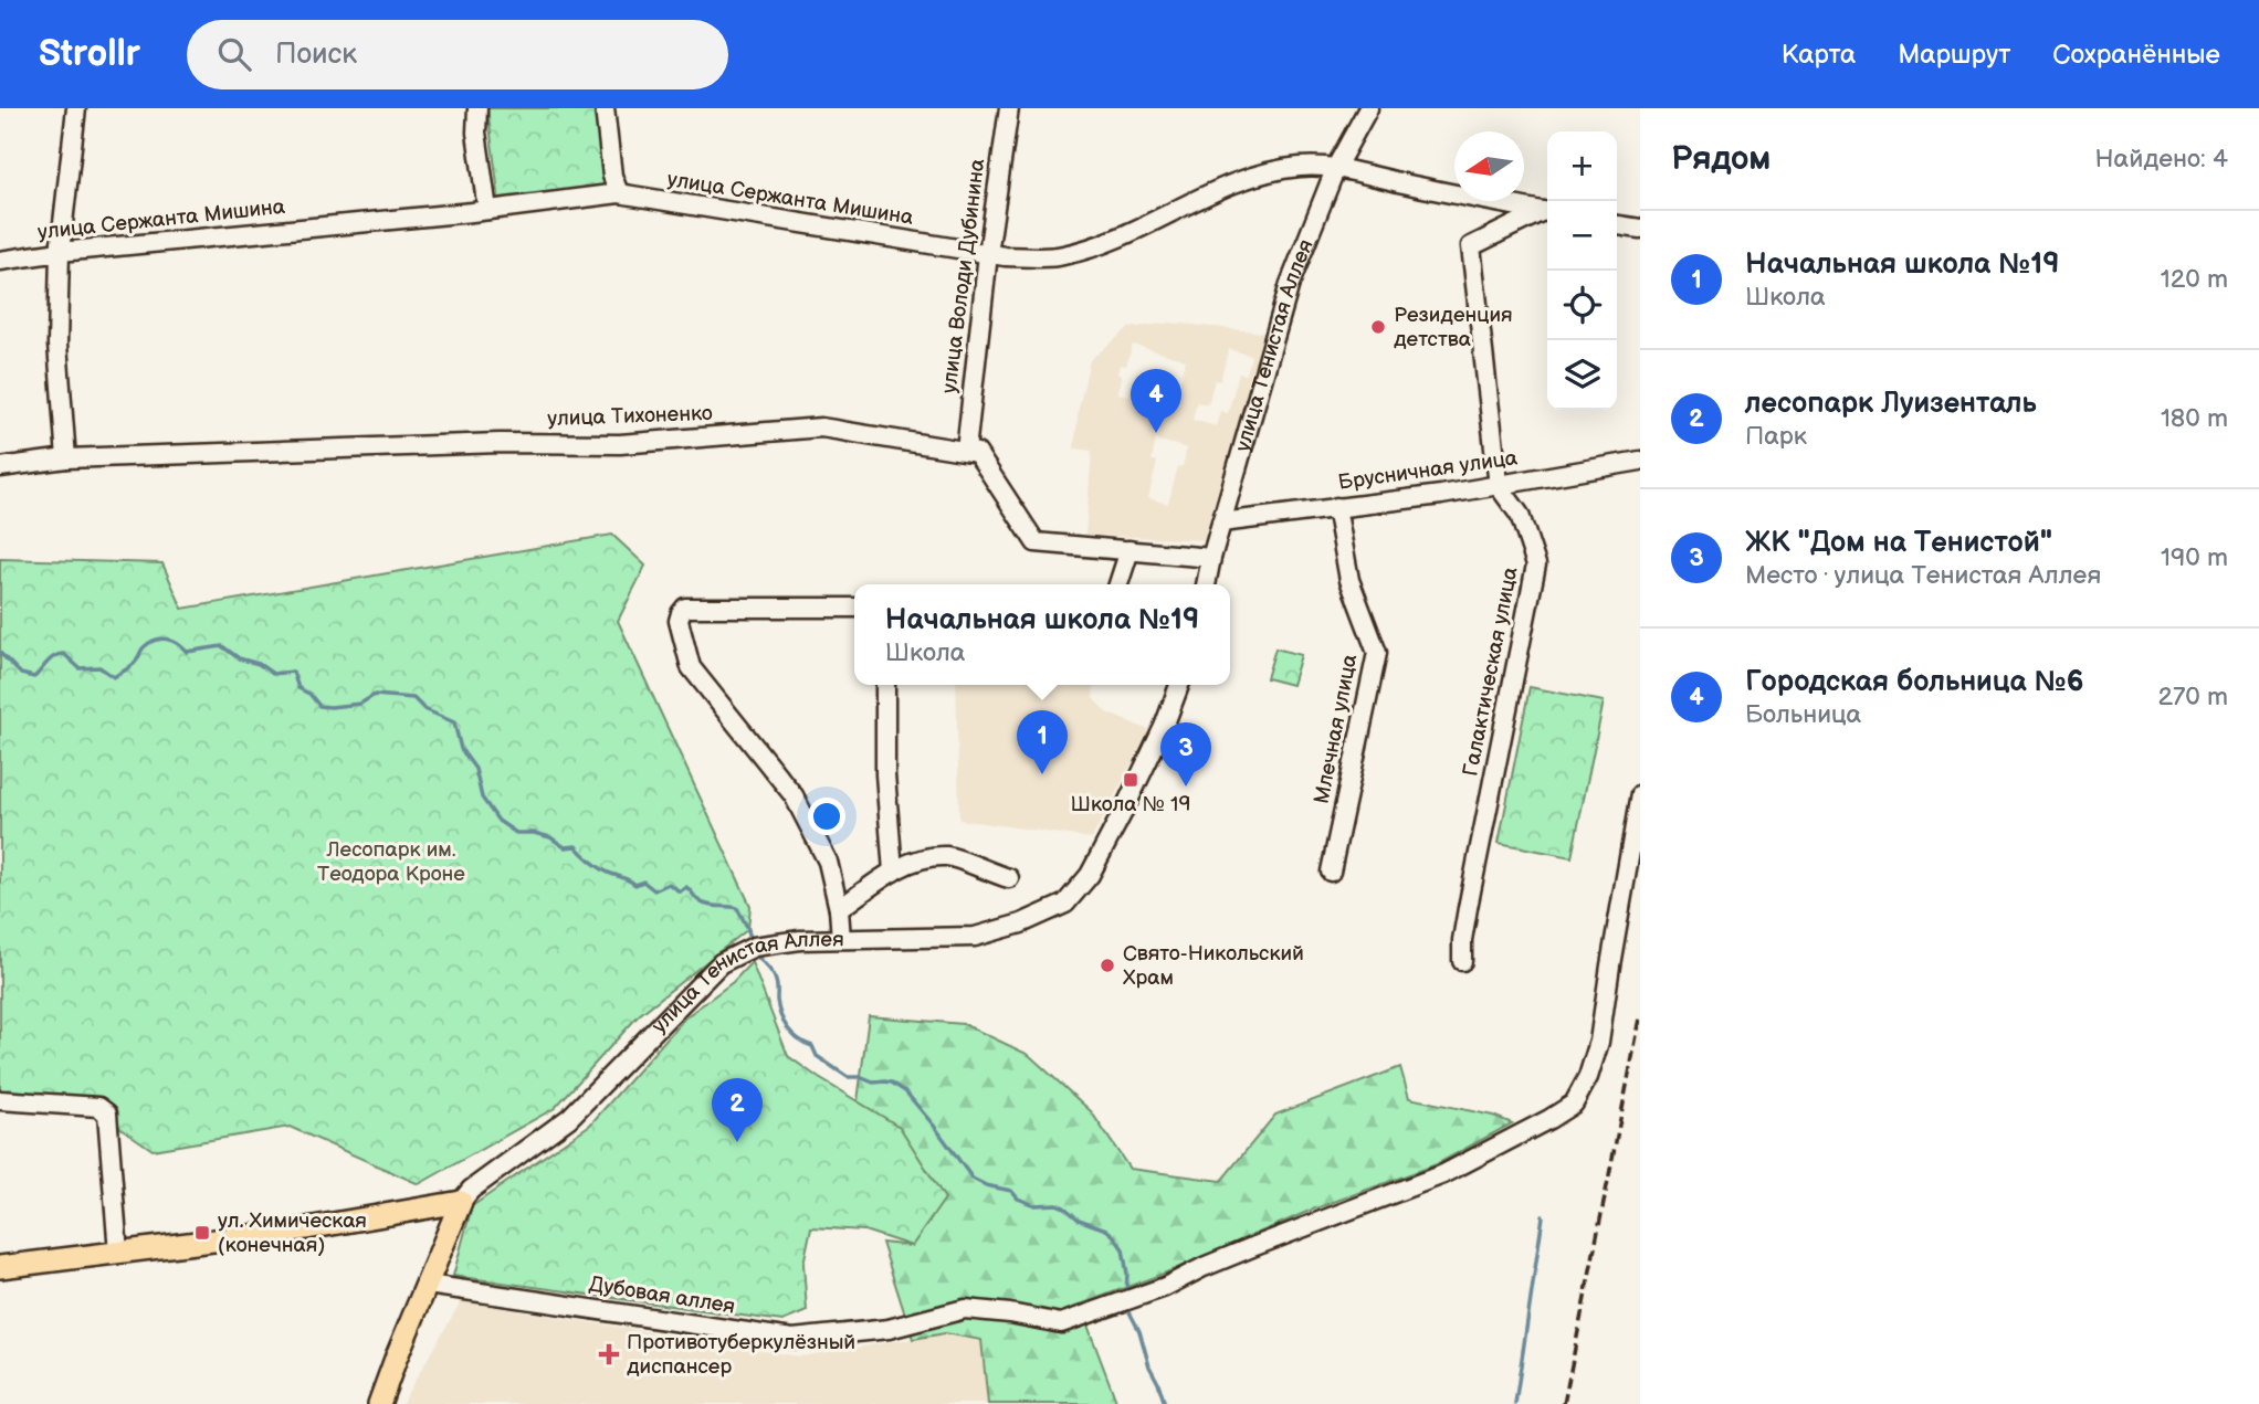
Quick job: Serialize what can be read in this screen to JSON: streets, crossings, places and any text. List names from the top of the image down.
{
  "streets": {
    "main road": ["улица Тенистая Аллея"],
    "street": [
      "улица Сержанта Мишина",
      "улица Володи Дубинина",
      "улица Тихоненко",
      "Брусничная улица",
      "Галактическая улица",
      "Млечная улица",
      "Дубовая аллея"
    ]
  },
  "crossings": [
    ["улица Сержанта Мишина", "улица Володи Дубинина"],
    ["улица Сержанта Мишина", "улица Тенистая Аллея"],
    ["улица Володи Дубинина", "улица Тихоненко"],
    ["улица Тенистая Аллея", "Брусничная улица"],
    ["улица Тенистая Аллея", "Дубовая аллея"],
    ["Брусничная улица", "Галактическая улица"],
    ["Брусничная улица", "Млечная улица"]
  ],
  "parks": ["Лесопарк им. Теодора Кроне"],
  "places": {
    "other": ["Резиденция детства", "Свято-Никольский Храм"],
    "transit": ["Школа № 19", "ул. Химическая (конечная)"],
    "health": ["Противотуберкулёзный диспансер"]
  },
  "north": "left",
  "page": {
    "header": "Strollr",
    "search": "Поиск",
    "nav": ["Карта", "Маршрут", "Сохранённые"],
    "heading": ["Рядом", "Найдено: 4"],
    "map_buttons": ["+", "−"],
    "list": [
      {
        "mark": "1",
        "name": "Начальная школа №19",
        "note": "Школа",
        "value": "120 m"
      },
      {
        "mark": "2",
        "name": "лесопарк Луизенталь",
        "note": "Парк",
        "value": "180 m"
      },
      {
        "mark": "3",
        "name": "ЖК \"Дом на Тенистой\"",
        "note": "Место · улица Тенистая Аллея",
        "value": "190 m"
      },
      {
        "mark": "4",
        "name": "Городская больница №6",
        "note": "Больница",
        "value": "270 m"
      }
    ],
    "pins": [
      "4",
      "1",
      "3",
      "2"
    ],
    "popup": ["Начальная школа №19", "Школа"]
  }
}
